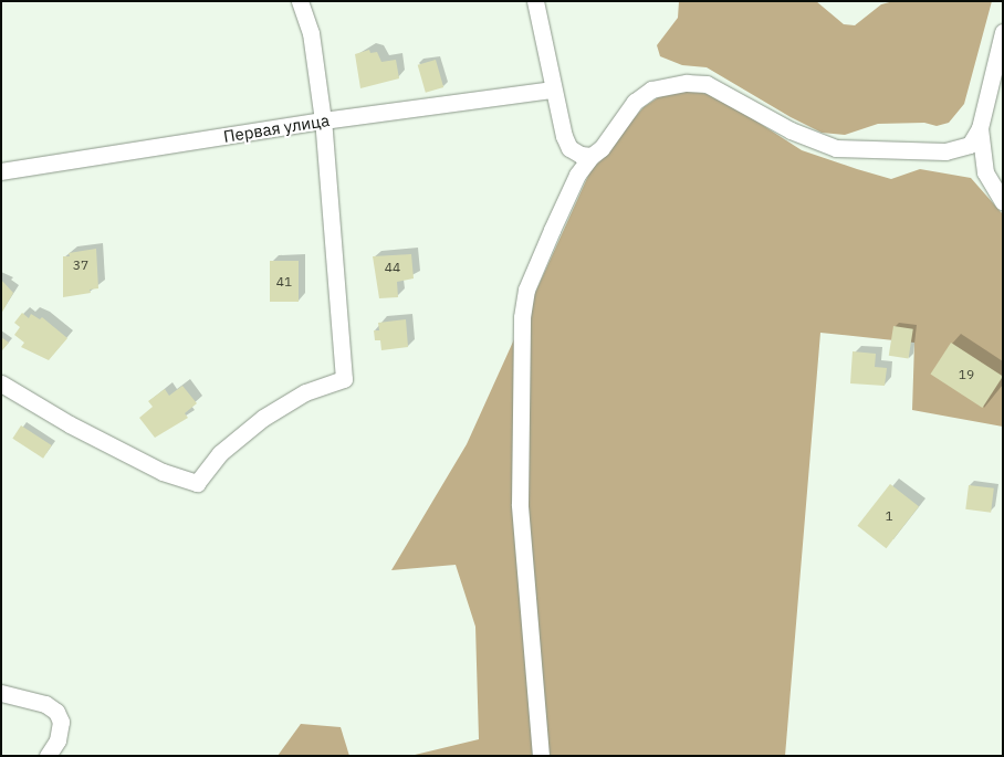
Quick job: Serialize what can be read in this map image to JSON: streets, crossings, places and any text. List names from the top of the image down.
{
  "streets": {
    "street": ["Первая улица"]
  },
  "house_numbers": [
    "37",
    "44",
    "41",
    "19",
    "1"
  ]
}
